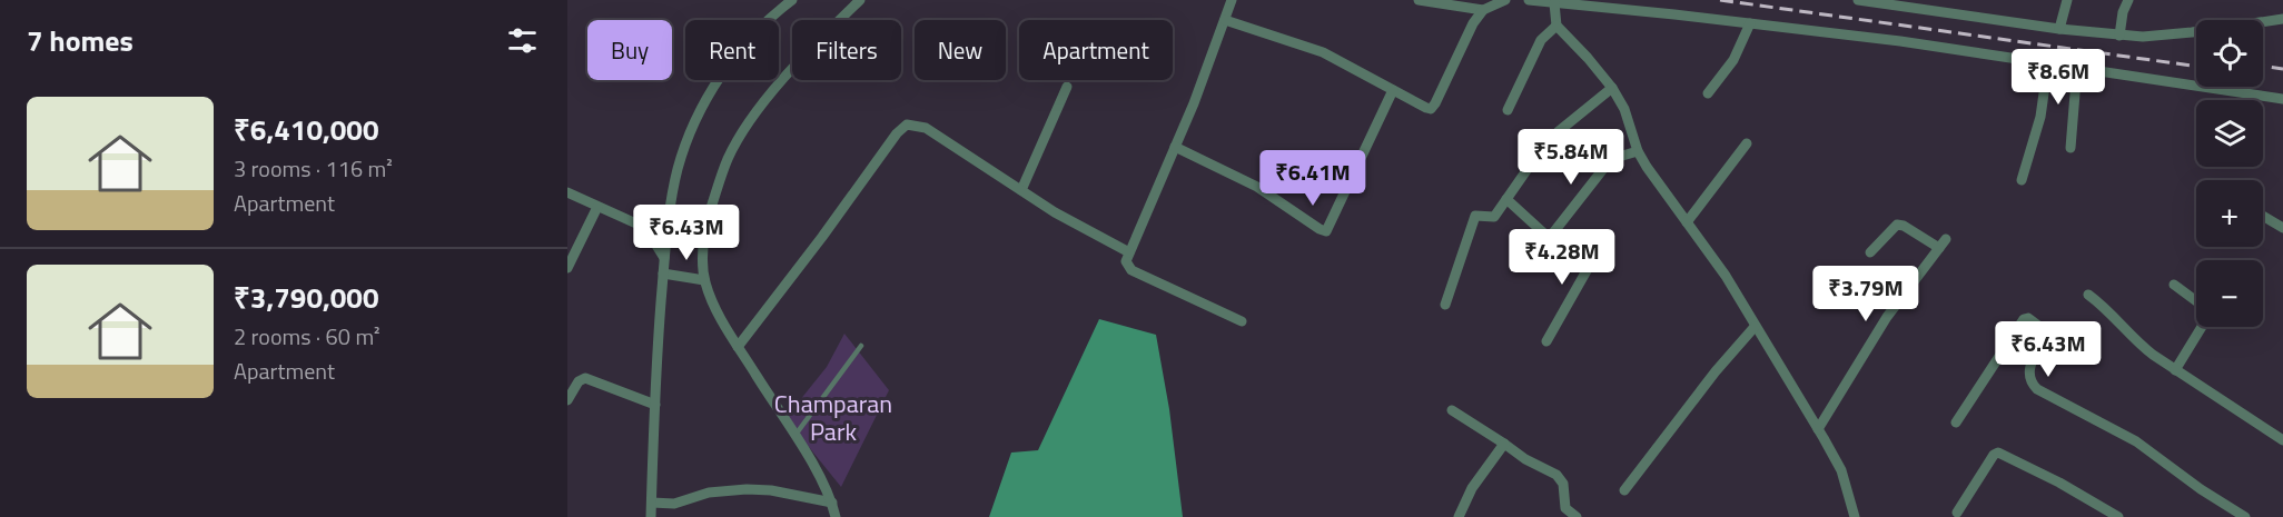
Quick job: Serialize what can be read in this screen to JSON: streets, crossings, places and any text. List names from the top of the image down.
{
  "parks": ["Champaran Park"],
  "page": {
    "heading": "7 homes",
    "map_buttons": ["+", "−"],
    "chip": [
      "Buy",
      "Rent",
      "Filters",
      "New",
      "Apartment"
    ],
    "price": [
      "₹8.6M",
      "₹5.84M",
      "₹6.41M",
      "₹6.43M",
      "₹4.28M",
      "₹3.79M",
      "₹6.43M"
    ],
    "list": [
      {
        "name": "₹6,410,000",
        "note": "3 rooms · 116 m² · Apartment"
      },
      {
        "name": "₹3,790,000",
        "note": "2 rooms · 60 m² · Apartment"
      }
    ]
  }
}
